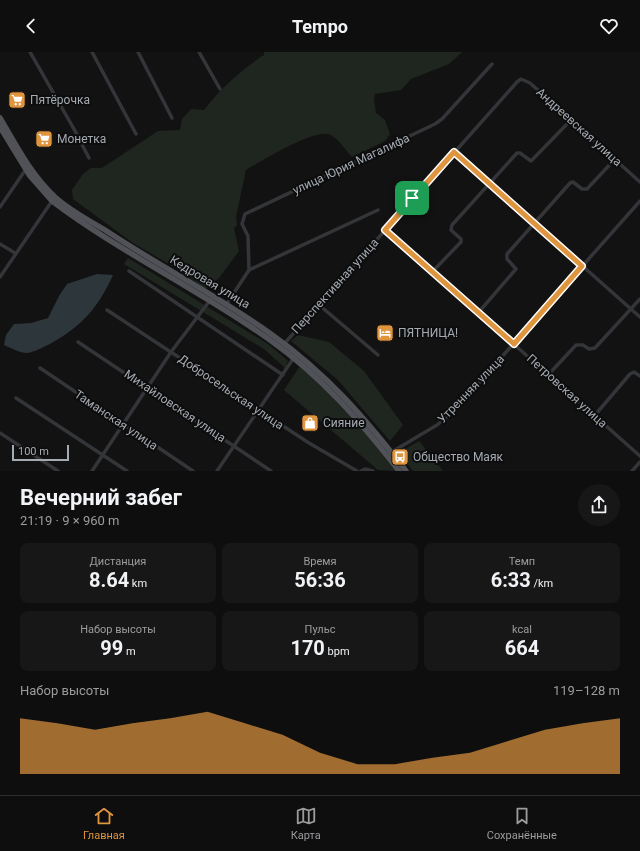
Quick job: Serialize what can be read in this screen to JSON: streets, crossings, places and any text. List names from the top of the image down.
{
  "streets": {
    "main road": ["Кедровая улица"],
    "street": [
      "Андреевская улица",
      "улица Юрия Магалифа",
      "Перспективная улица",
      "Утренняя улица",
      "Петровская улица",
      "Добросельская улица",
      "Михайловская улица",
      "Таманская улица"
    ]
  },
  "crossings": [
    ["Андреевская улица", "Перспективная улица"],
    ["Кедровая улица", "Перспективная улица"],
    ["Кедровая улица", "Утренняя улица"],
    ["Перспективная улица", "Петровская улица"],
    ["Утренняя улица", "Петровская улица"]
  ],
  "places": {
    "supermarket": ["Пятёрочка", "Монетка"],
    "hotel": ["ПЯТНИЦА!"],
    "shop": ["Сияние"],
    "bus stop": ["Общество Маяк"]
  },
  "scale_bar": "100 m",
  "page": {
    "header": "Tempo",
    "scale": "100 m",
    "heading": ["Вечерний забег", "21:19 · 9 × 960 m"],
    "stats": [
      ["Дистанция", "8.64 km"],
      ["Время", "56:36"],
      ["Темп", "6:33 /km"],
      ["Набор высоты", "99 m"],
      ["Пульс", "170 bpm"],
      ["kcal", "664"]
    ],
    "chart": ["Набор высоты", "119–128 m"],
    "tabs": ["Главная", "Карта", "Сохранённые"]
  }
}
